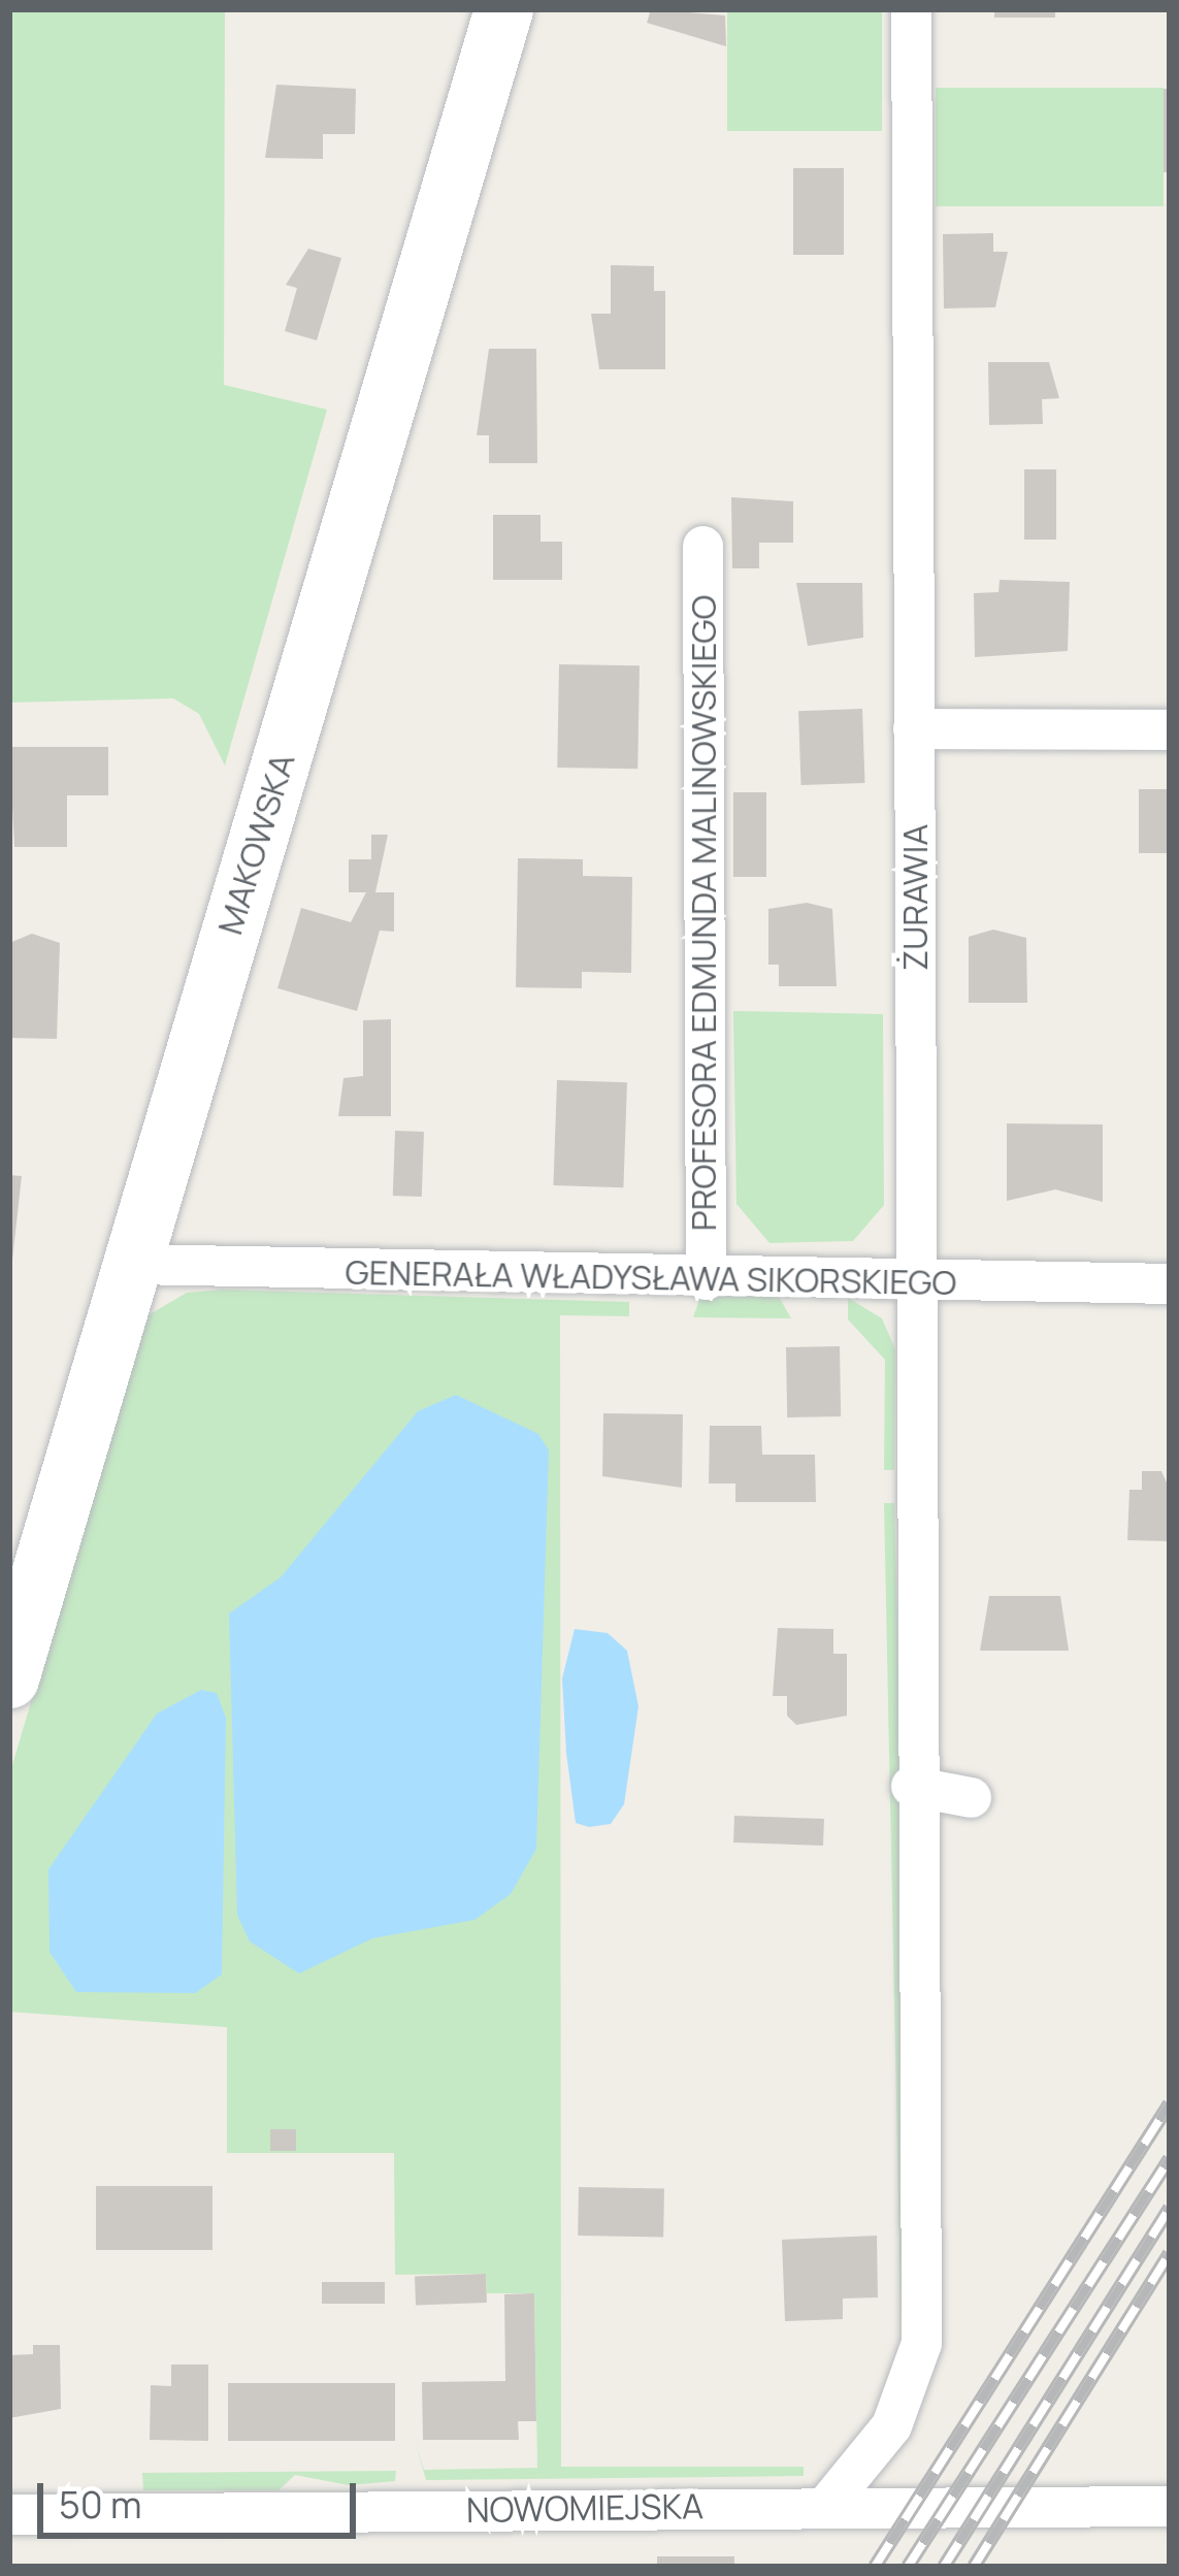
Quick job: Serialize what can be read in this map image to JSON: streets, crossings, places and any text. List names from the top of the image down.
{
  "streets": {
    "street": [
      "MAKOWSKA",
      "ŻURAWIA",
      "PROFESORA EDMUNDA MALINOWSKIEGO",
      "GENERAŁA WŁADYSŁAWA SIKORSKIEGO",
      "NOWOMIEJSKA"
    ]
  },
  "crossings": [
    ["MAKOWSKA", "GENERAŁA WŁADYSŁAWA SIKORSKIEGO"],
    ["ŻURAWIA", "GENERAŁA WŁADYSŁAWA SIKORSKIEGO"],
    ["ŻURAWIA", "NOWOMIEJSKA"],
    ["PROFESORA EDMUNDA MALINOWSKIEGO", "GENERAŁA WŁADYSŁAWA SIKORSKIEGO"]
  ],
  "scale_bar": "50 m"
}
